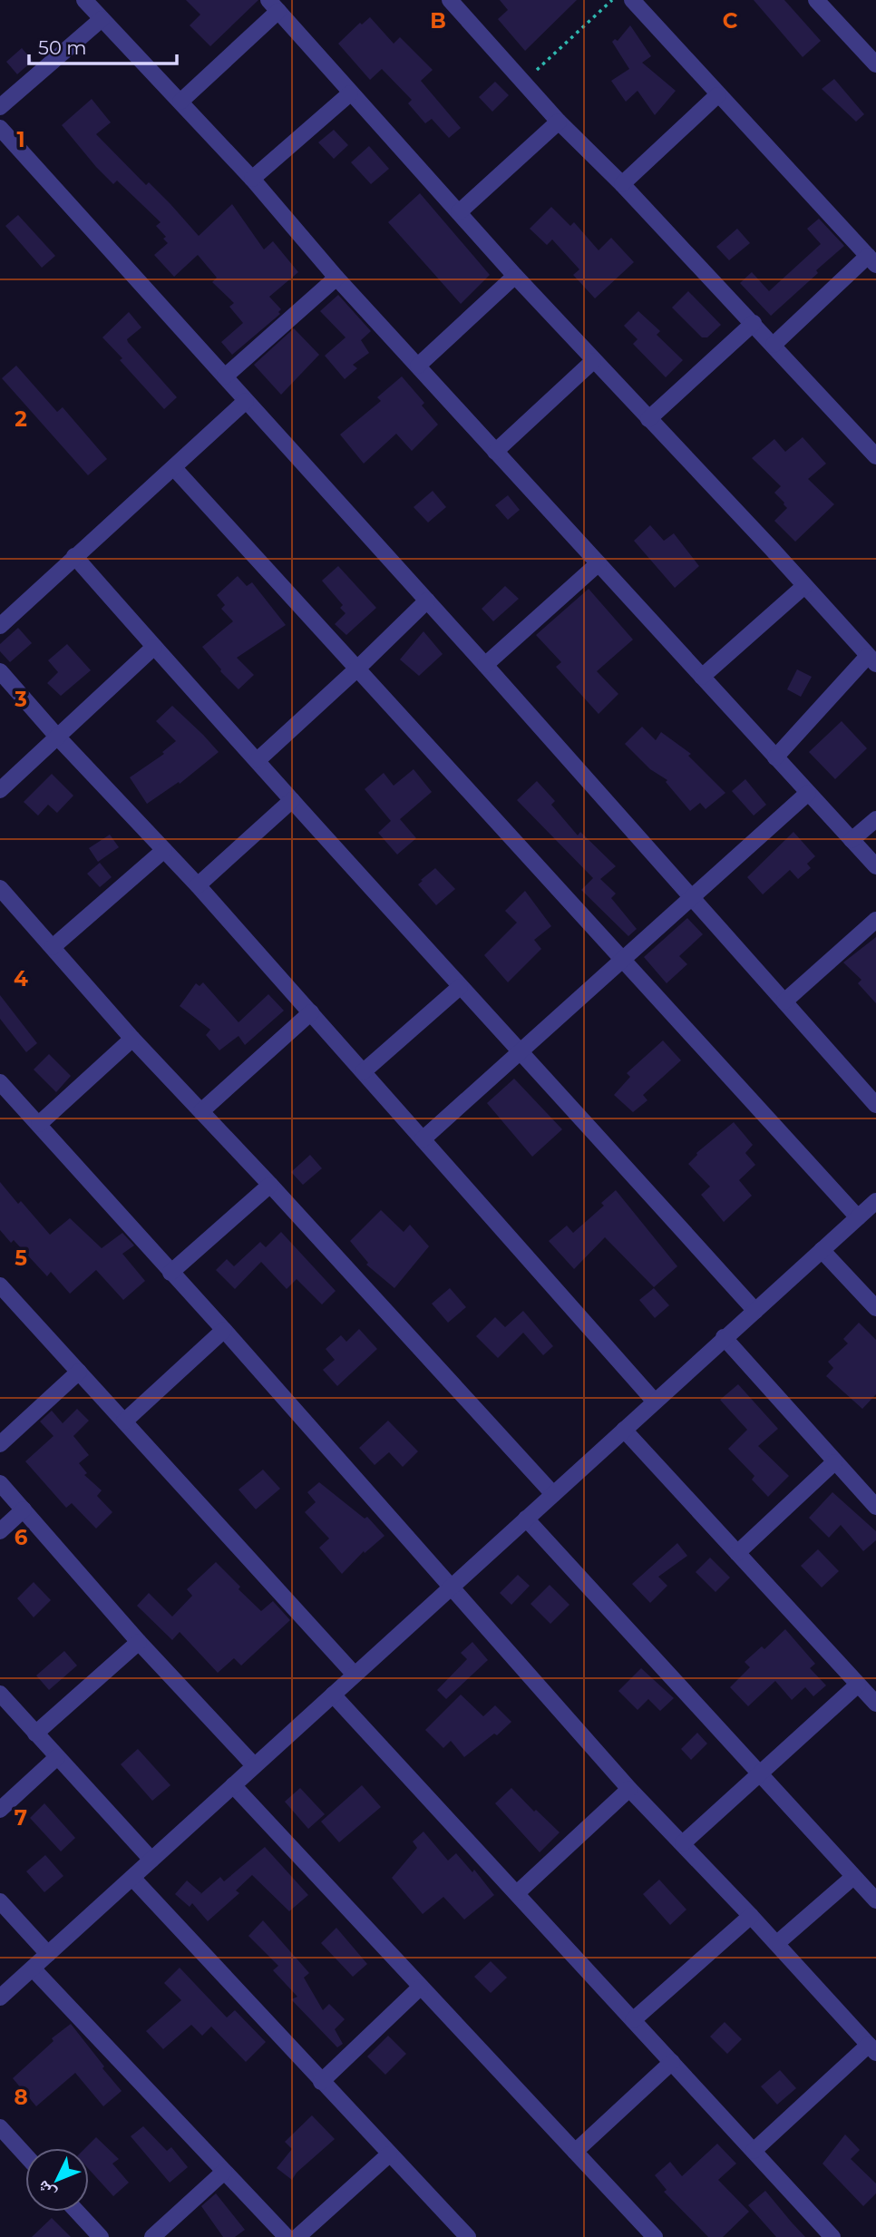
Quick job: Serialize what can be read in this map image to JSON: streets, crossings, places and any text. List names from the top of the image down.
{
  "scale_bar": "50 m",
  "north": "bottom left",
  "grid": {
    "columns": ["B", "C"],
    "rows": [
      "1",
      "2",
      "3",
      "4",
      "5",
      "6",
      "7",
      "8"
    ]
  }
}
